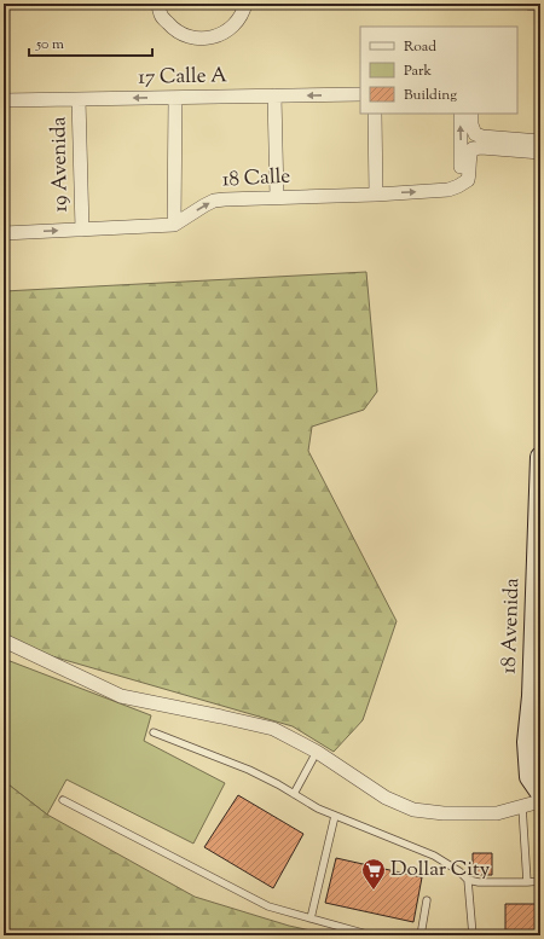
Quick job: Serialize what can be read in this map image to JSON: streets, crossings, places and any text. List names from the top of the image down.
{
  "streets": {
    "street": [
      "17 Calle A",
      "19 Avenida",
      "18 Calle",
      "18 Avenida"
    ]
  },
  "crossings": [
    ["17 Calle A", "19 Avenida"]
  ],
  "one_way": ["17 Calle A", "18 Calle"],
  "places": {
    "supermarket": ["Dollar City"]
  },
  "legend": ["Road", "Park", "Building"],
  "scale_bar": "50 m"
}
